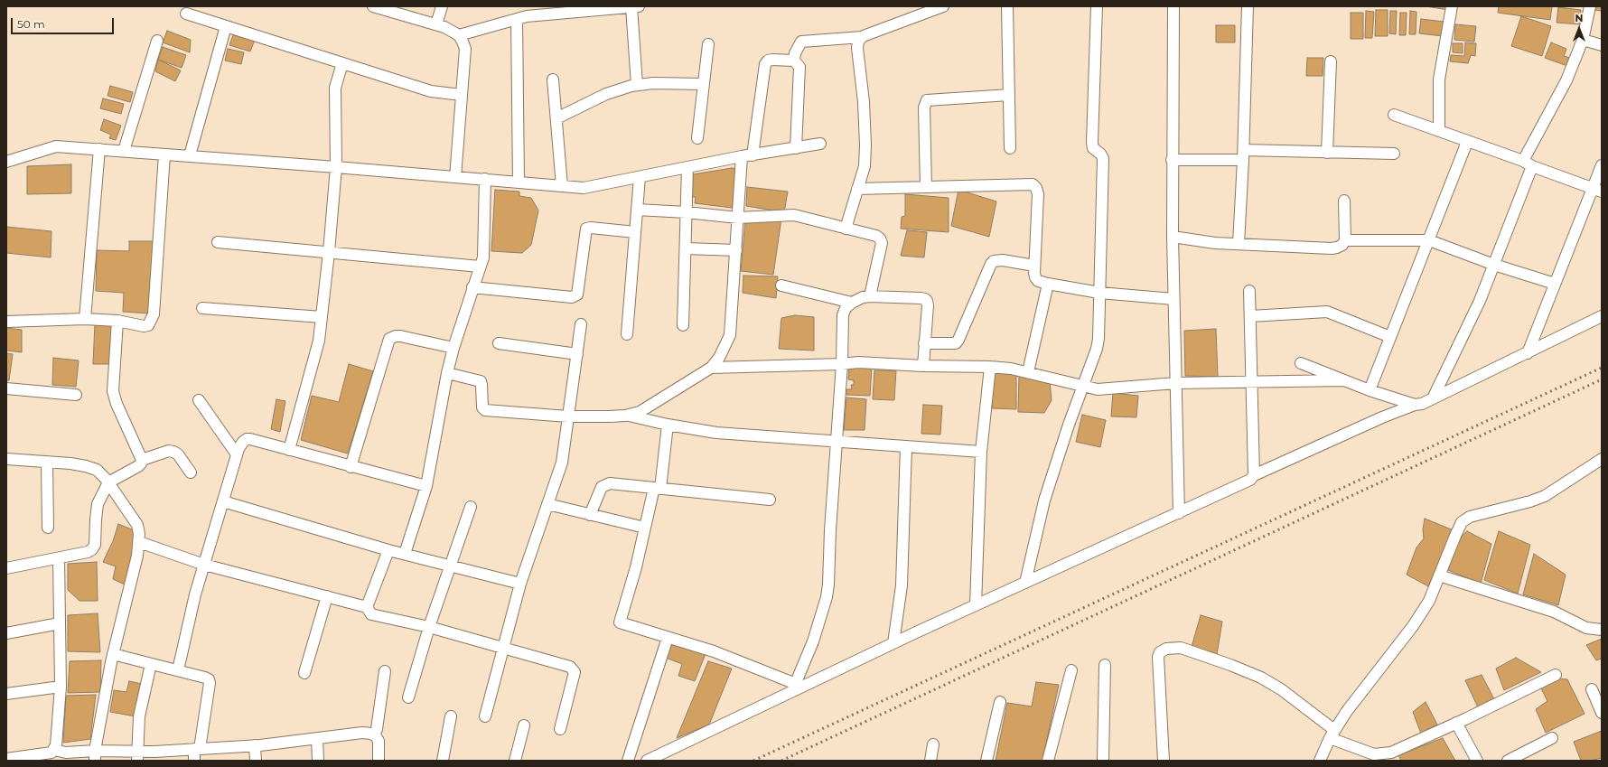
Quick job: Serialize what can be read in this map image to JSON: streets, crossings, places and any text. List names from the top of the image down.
{
  "scale_bar": "50 m",
  "north": "top"
}
